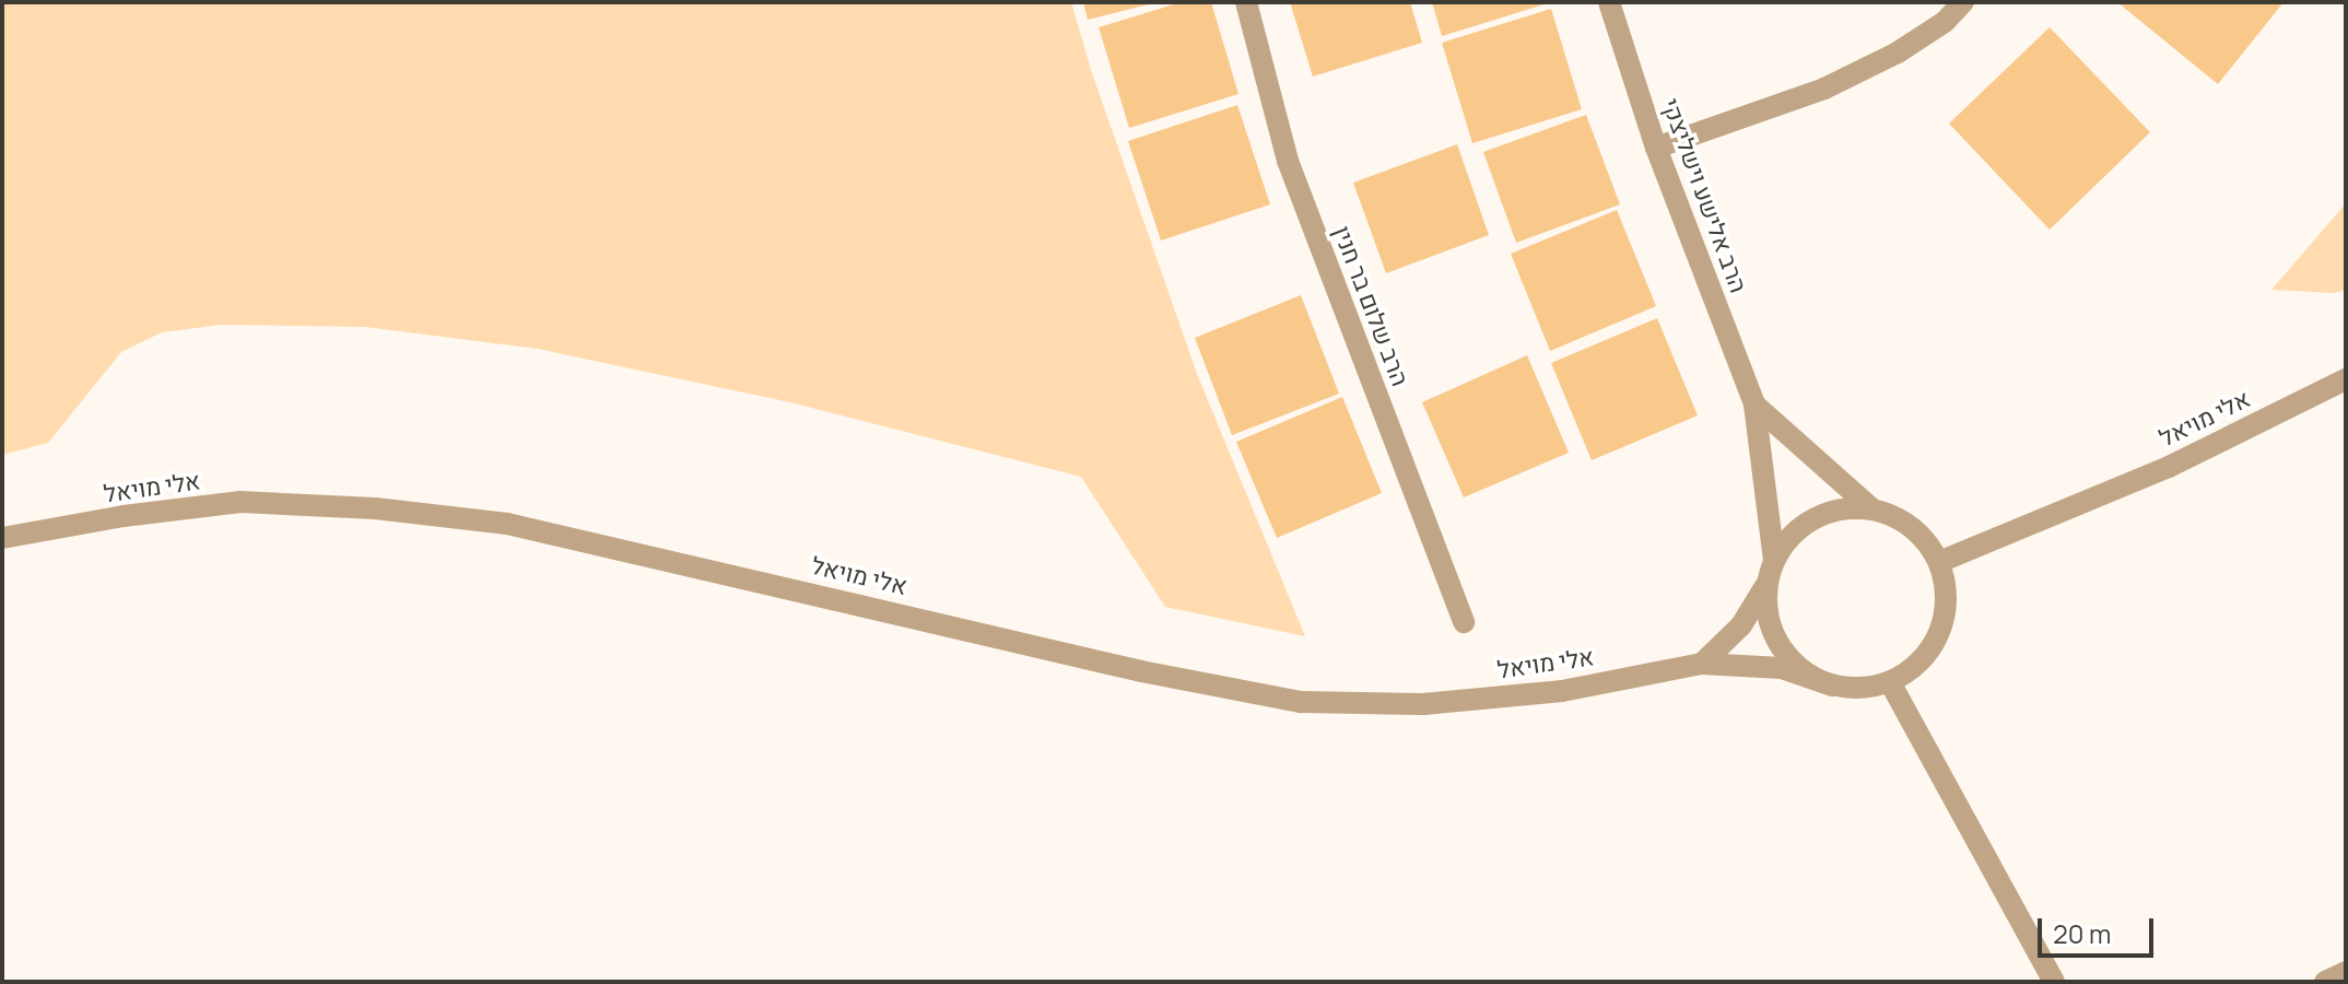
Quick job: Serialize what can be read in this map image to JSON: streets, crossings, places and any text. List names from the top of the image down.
{
  "streets": {
    "street": ["הרב אלישע וישליצקי", "הרב שלום בר חנין", "אלי מויאל"]
  },
  "crossings": [
    ["הרב אלישע וישליצקי", "אלי מויאל"]
  ],
  "scale_bar": "20 m"
}
